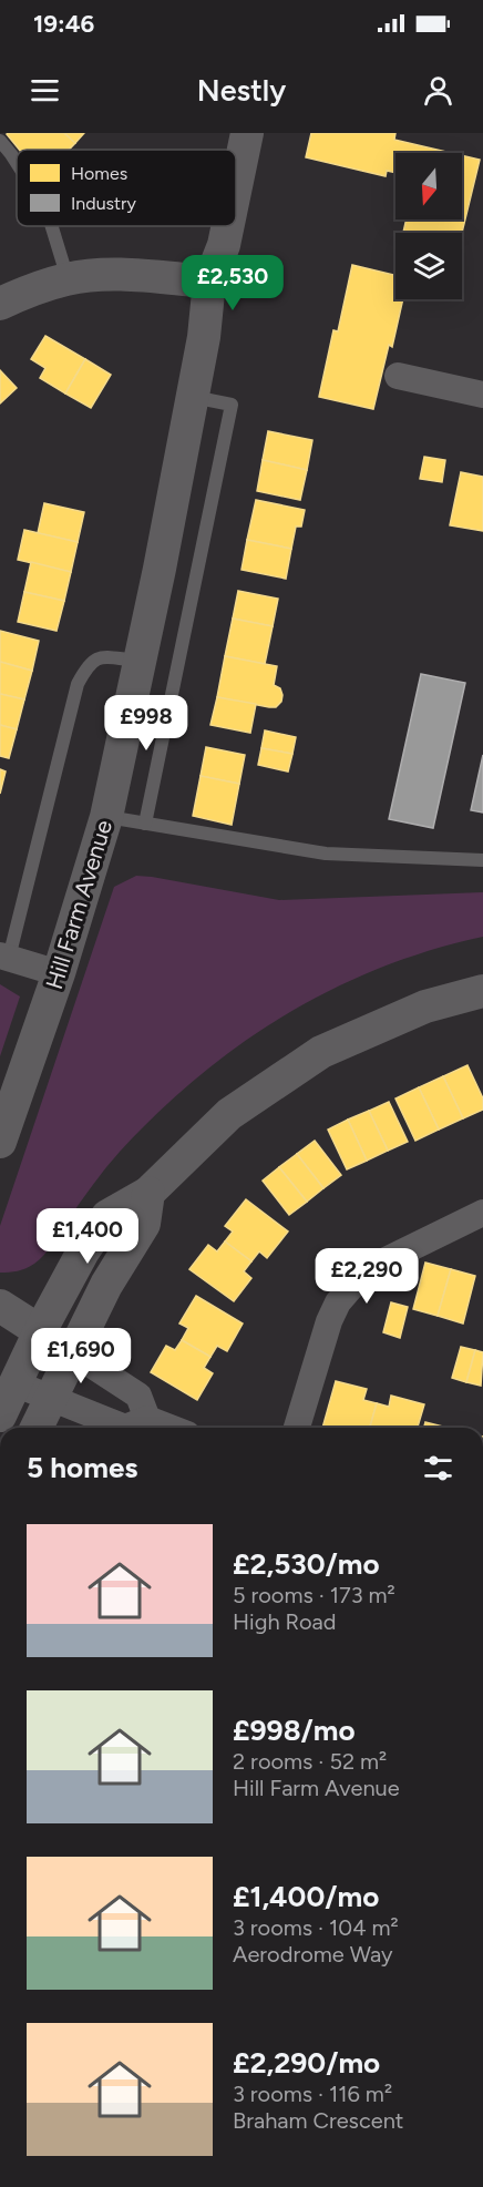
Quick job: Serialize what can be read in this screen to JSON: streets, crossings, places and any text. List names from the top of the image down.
{
  "streets": {
    "street": ["Hill Farm Avenue"]
  },
  "legend": ["Homes", "Industry"],
  "north": "bottom",
  "page": {
    "status": "19:46",
    "header": "Nestly",
    "price": [
      "£2,530",
      "£998",
      "£1,400",
      "£2,290",
      "£1,690"
    ],
    "heading": "5 homes",
    "list": [
      {
        "name": "£2,530/mo",
        "note": "5 rooms · 173 m² · High Road"
      },
      {
        "name": "£998/mo",
        "note": "2 rooms · 52 m² · Hill Farm Avenue"
      },
      {
        "name": "£1,400/mo",
        "note": "3 rooms · 104 m² · Aerodrome Way"
      },
      {
        "name": "£2,290/mo",
        "note": "3 rooms · 116 m² · Braham Crescent"
      }
    ]
  }
}
